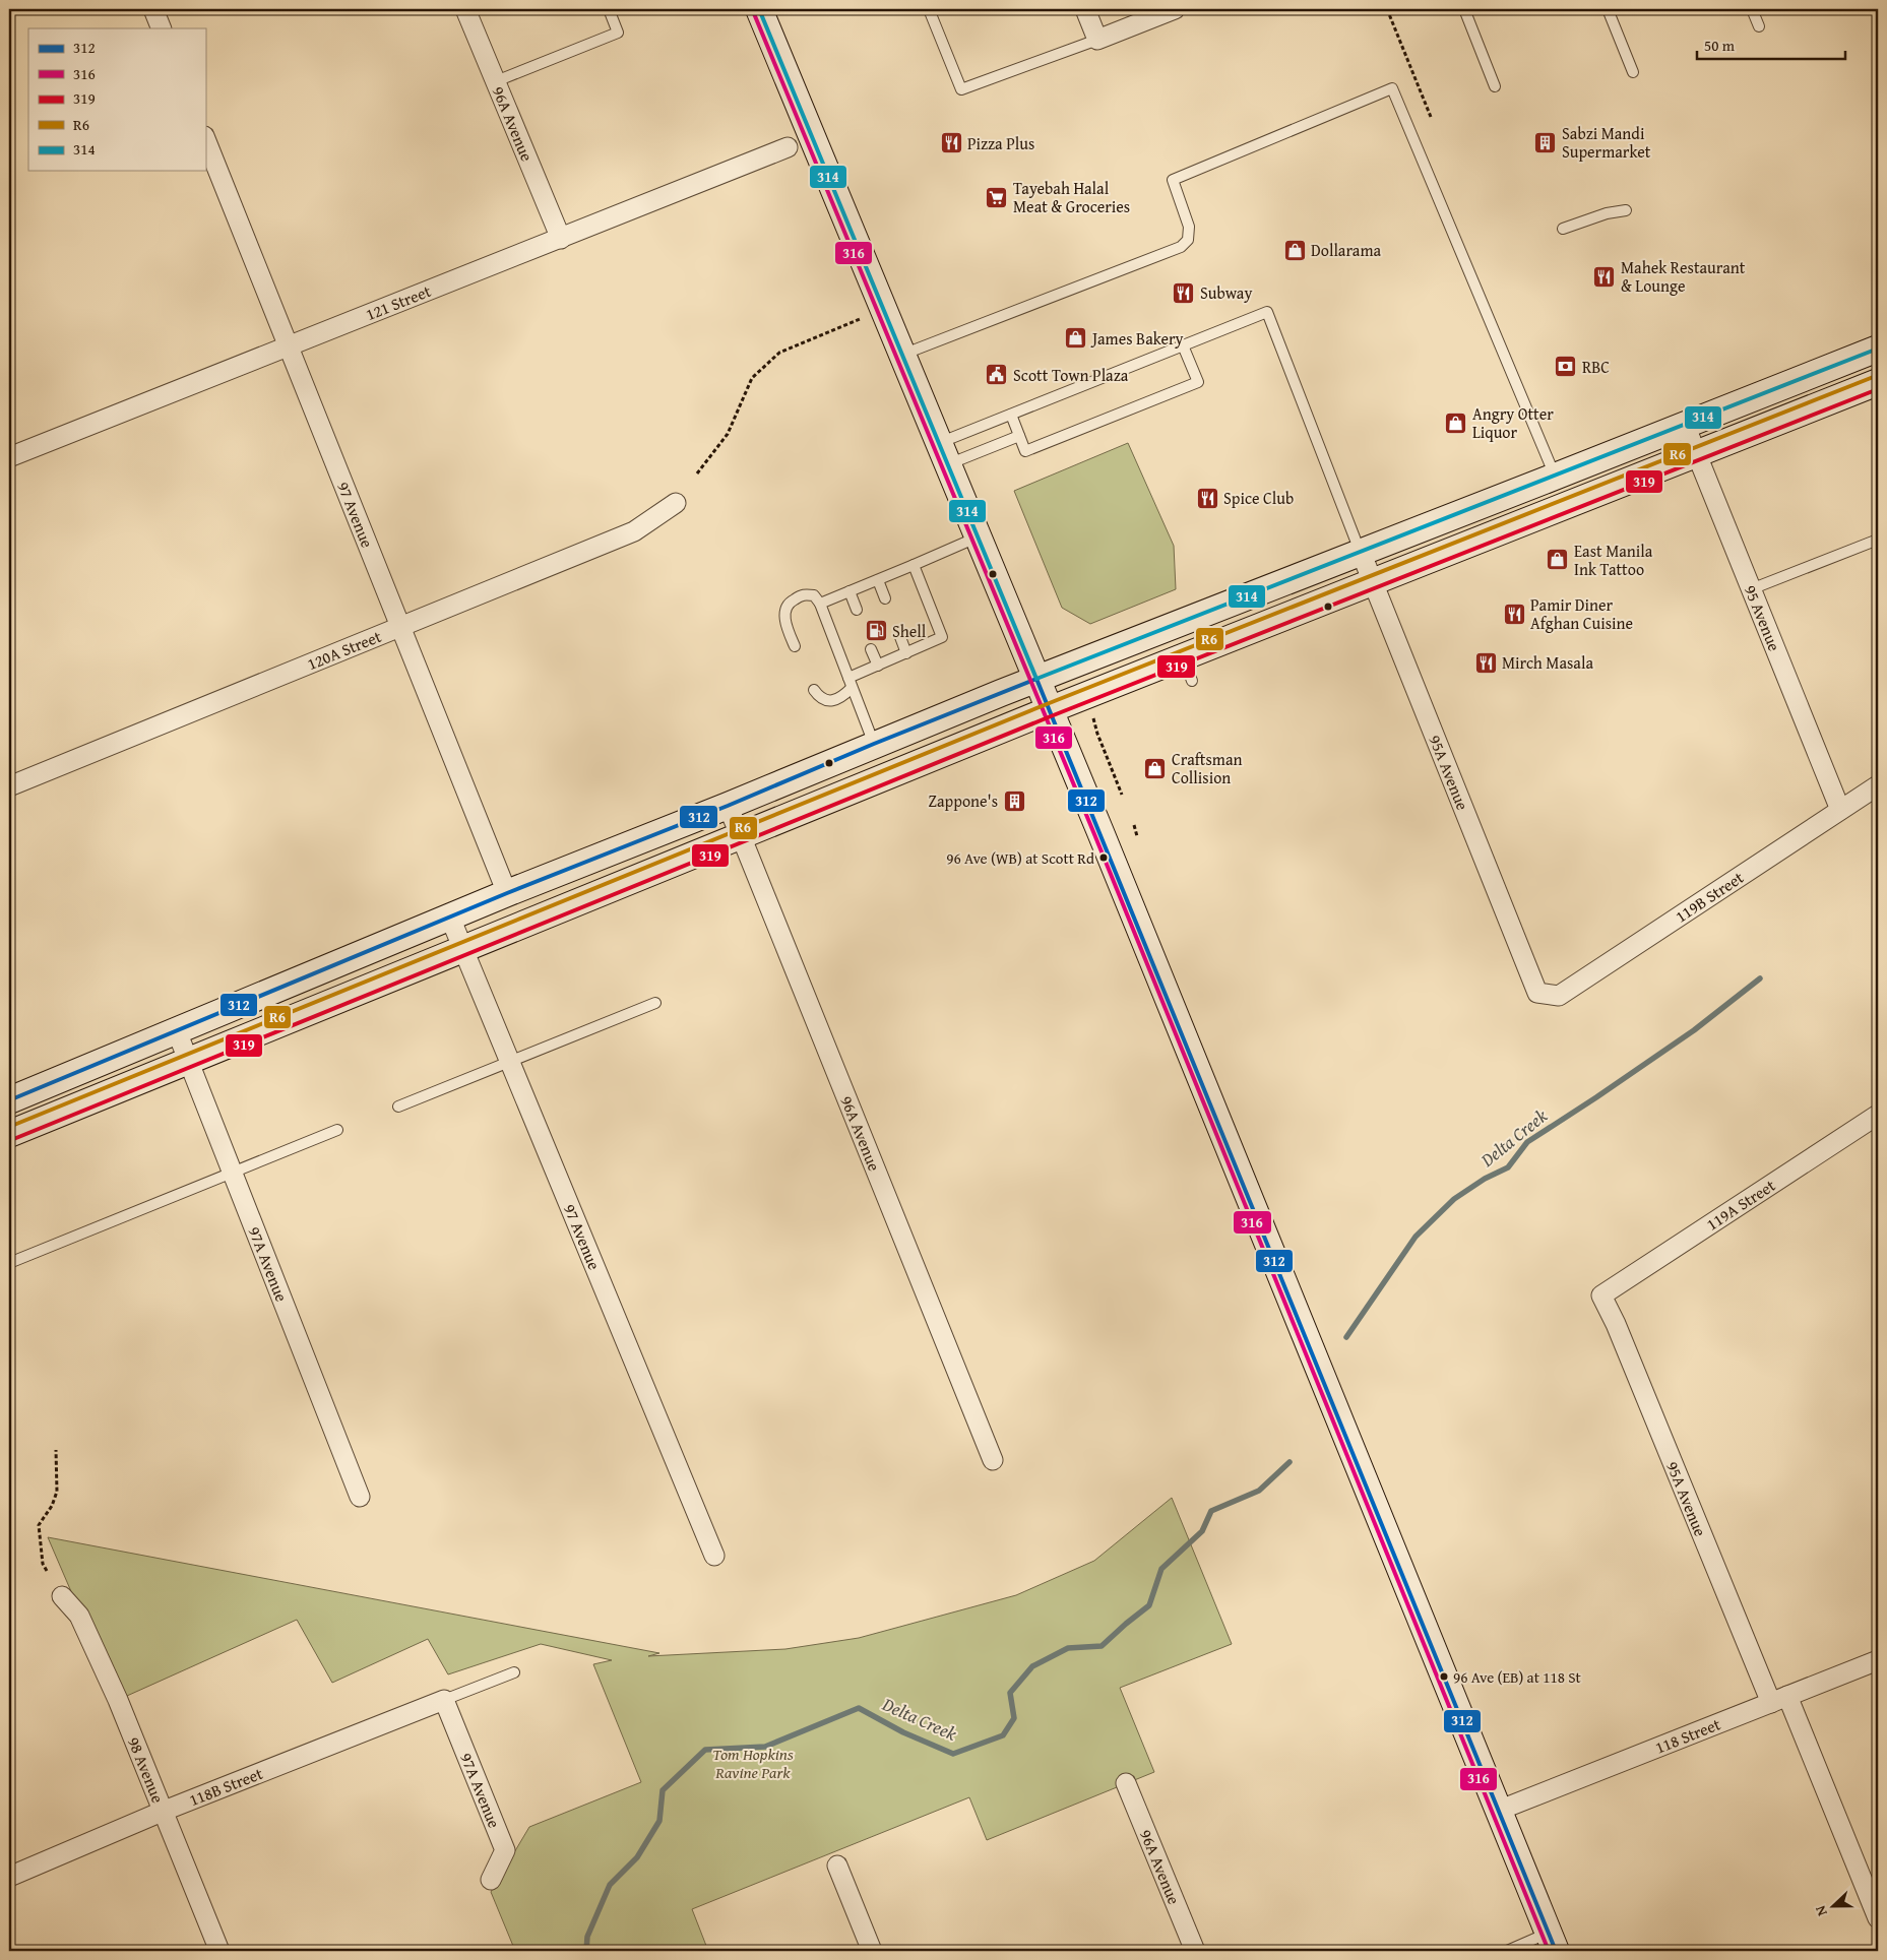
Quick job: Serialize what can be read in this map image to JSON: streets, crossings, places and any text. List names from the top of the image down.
{
  "streets": {
    "street": [
      "96A Avenue",
      "121 Street",
      "97 Avenue",
      "95 Avenue",
      "120A Street",
      "95A Avenue",
      "119B Street",
      "119A Street",
      "97A Avenue",
      "118 Street",
      "98 Avenue",
      "118B Street"
    ]
  },
  "crossings": [
    ["96A Avenue", "121 Street"],
    ["121 Street", "97 Avenue"],
    ["97 Avenue", "120A Street"],
    ["95 Avenue", "119B Street"],
    ["95A Avenue", "119B Street"],
    ["95A Avenue", "119A Street"],
    ["95A Avenue", "118 Street"],
    ["97A Avenue", "118B Street"],
    ["98 Avenue", "118B Street"]
  ],
  "water": ["Delta Creek"],
  "parks": ["Tom Hopkins Ravine Park"],
  "places": {
    "building": ["Sabzi Mandi Supermarket", "Zappone's"],
    "restaurant": [
      "Pizza Plus",
      "Mahek Restaurant & Lounge",
      "Subway",
      "Spice Club",
      "Pamir Diner Afghan Cuisine",
      "Mirch Masala"
    ],
    "supermarket": ["Tayebah Halal Meat & Groceries"],
    "shop": [
      "Dollarama",
      "James Bakery",
      "Angry Otter Liquor",
      "East Manila Ink Tattoo",
      "Craftsman Collision"
    ],
    "bank": ["RBC"],
    "public building": ["Scott Town Plaza"],
    "fuel station": ["Shell"],
    "other": ["96 Ave (WB) at Scott Rd", "96 Ave (EB) at 118 St"]
  },
  "lines": [
    "transit line 314",
    "transit line 316",
    "transit line R6",
    "transit line 319",
    "transit line 312"
  ],
  "legend": [
    "312",
    "316",
    "319",
    "R6",
    "314"
  ],
  "scale_bar": "50 m",
  "north": "left"
}
